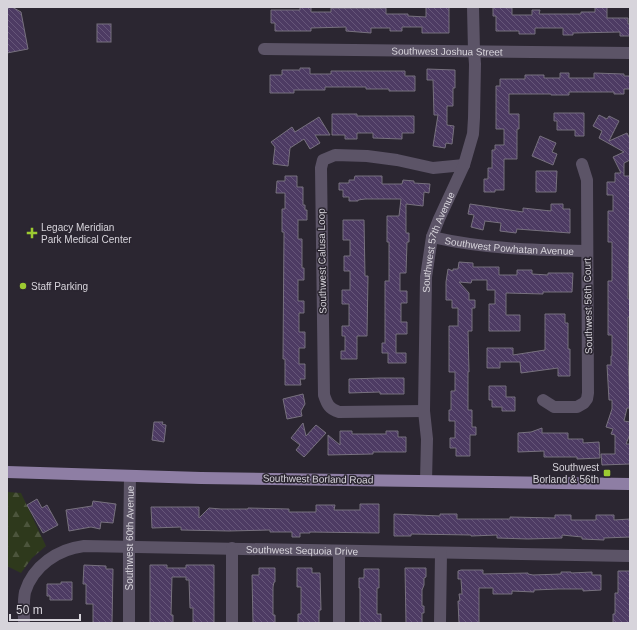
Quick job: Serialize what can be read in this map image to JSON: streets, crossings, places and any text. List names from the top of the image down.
{
  "streets": {
    "main road": ["Southwest Borland Road"],
    "street": [
      "Southwest Joshua Street",
      "Southwest 57th Avenue",
      "Southwest Powhatan Avenue",
      "Southwest Calusa Loop",
      "Southwest 56th Court",
      "Southwest 60th Avenue",
      "Southwest Sequoia Drive"
    ]
  },
  "crossings": [
    ["Southwest Joshua Street", "Southwest 57th Avenue"],
    ["Southwest 57th Avenue", "Southwest Powhatan Avenue"],
    ["Southwest 57th Avenue", "Southwest Calusa Loop"],
    ["Southwest 57th Avenue", "Southwest Borland Road"],
    ["Southwest Powhatan Avenue", "Southwest 56th Court"],
    ["Southwest Borland Road", "Southwest 60th Avenue"],
    ["Southwest 60th Avenue", "Southwest Sequoia Drive"]
  ],
  "places": {
    "health": ["Legacy Meridian Park Medical Center"],
    "other": ["Staff Parking"],
    "transit": ["Southwest Borland & 56th"]
  },
  "scale_bar": "50 m"
}
